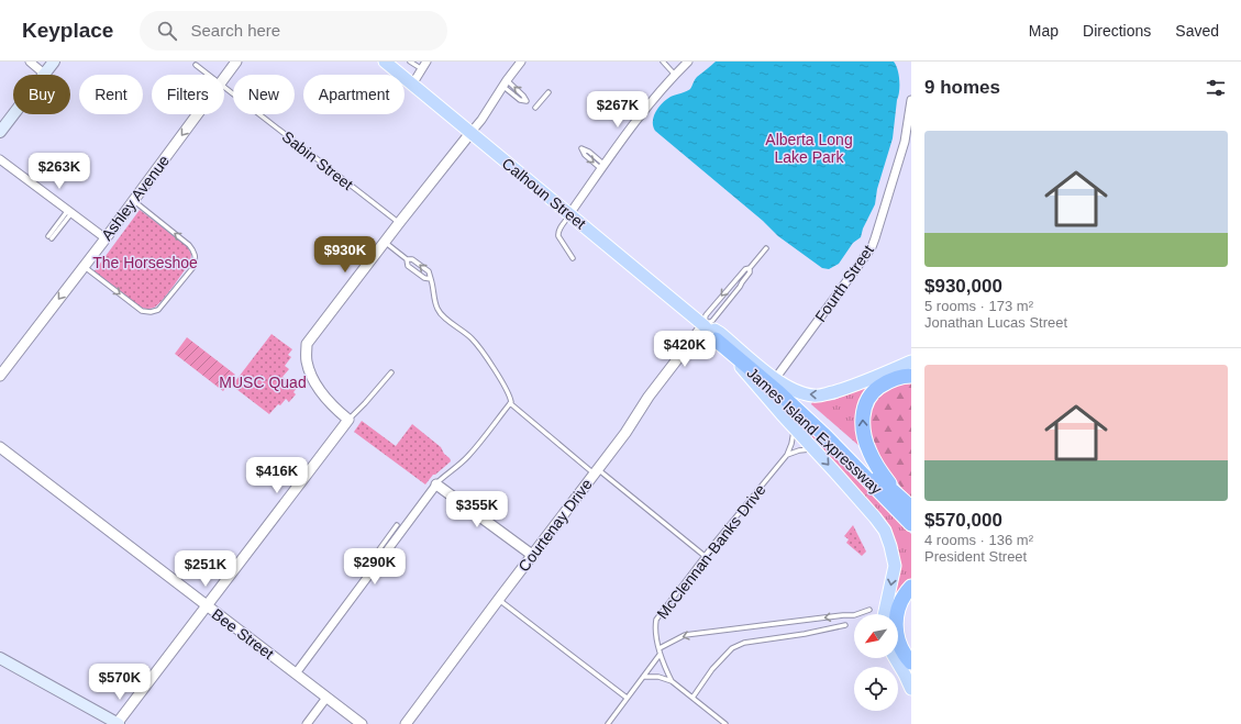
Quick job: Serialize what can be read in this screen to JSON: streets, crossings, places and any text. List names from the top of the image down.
{
  "streets": {
    "highway": ["James Island Expressway"],
    "main road": ["Calhoun Street"],
    "street": [
      "Ashley Avenue",
      "Fourth Street",
      "Courtenay Drive",
      "Bee Street"
    ],
    "lane": ["Sabin Street", "McClennan-Banks Drive"]
  },
  "crossings": [
    ["Calhoun Street", "Fourth Street"],
    ["Calhoun Street", "James Island Expressway"],
    ["Calhoun Street", "Courtenay Drive"],
    ["Fourth Street", "James Island Expressway"]
  ],
  "one_way": ["Ashley Avenue"],
  "parks": ["Alberta Long Lake Park", "The Horseshoe", "MUSC Quad"],
  "north": "bottom left",
  "page": {
    "header": "Keyplace",
    "search": "Search here",
    "nav": ["Map", "Directions", "Saved"],
    "heading": "9 homes",
    "chip": [
      "Buy",
      "Rent",
      "Filters",
      "New",
      "Apartment"
    ],
    "price": [
      "$267K",
      "$263K",
      "$930K",
      "$420K",
      "$416K",
      "$355K",
      "$290K",
      "$251K",
      "$570K"
    ],
    "list": [
      {
        "name": "$930,000",
        "note": "5 rooms · 173 m² · Jonathan Lucas Street"
      },
      {
        "name": "$570,000",
        "note": "4 rooms · 136 m² · President Street"
      }
    ]
  }
}
